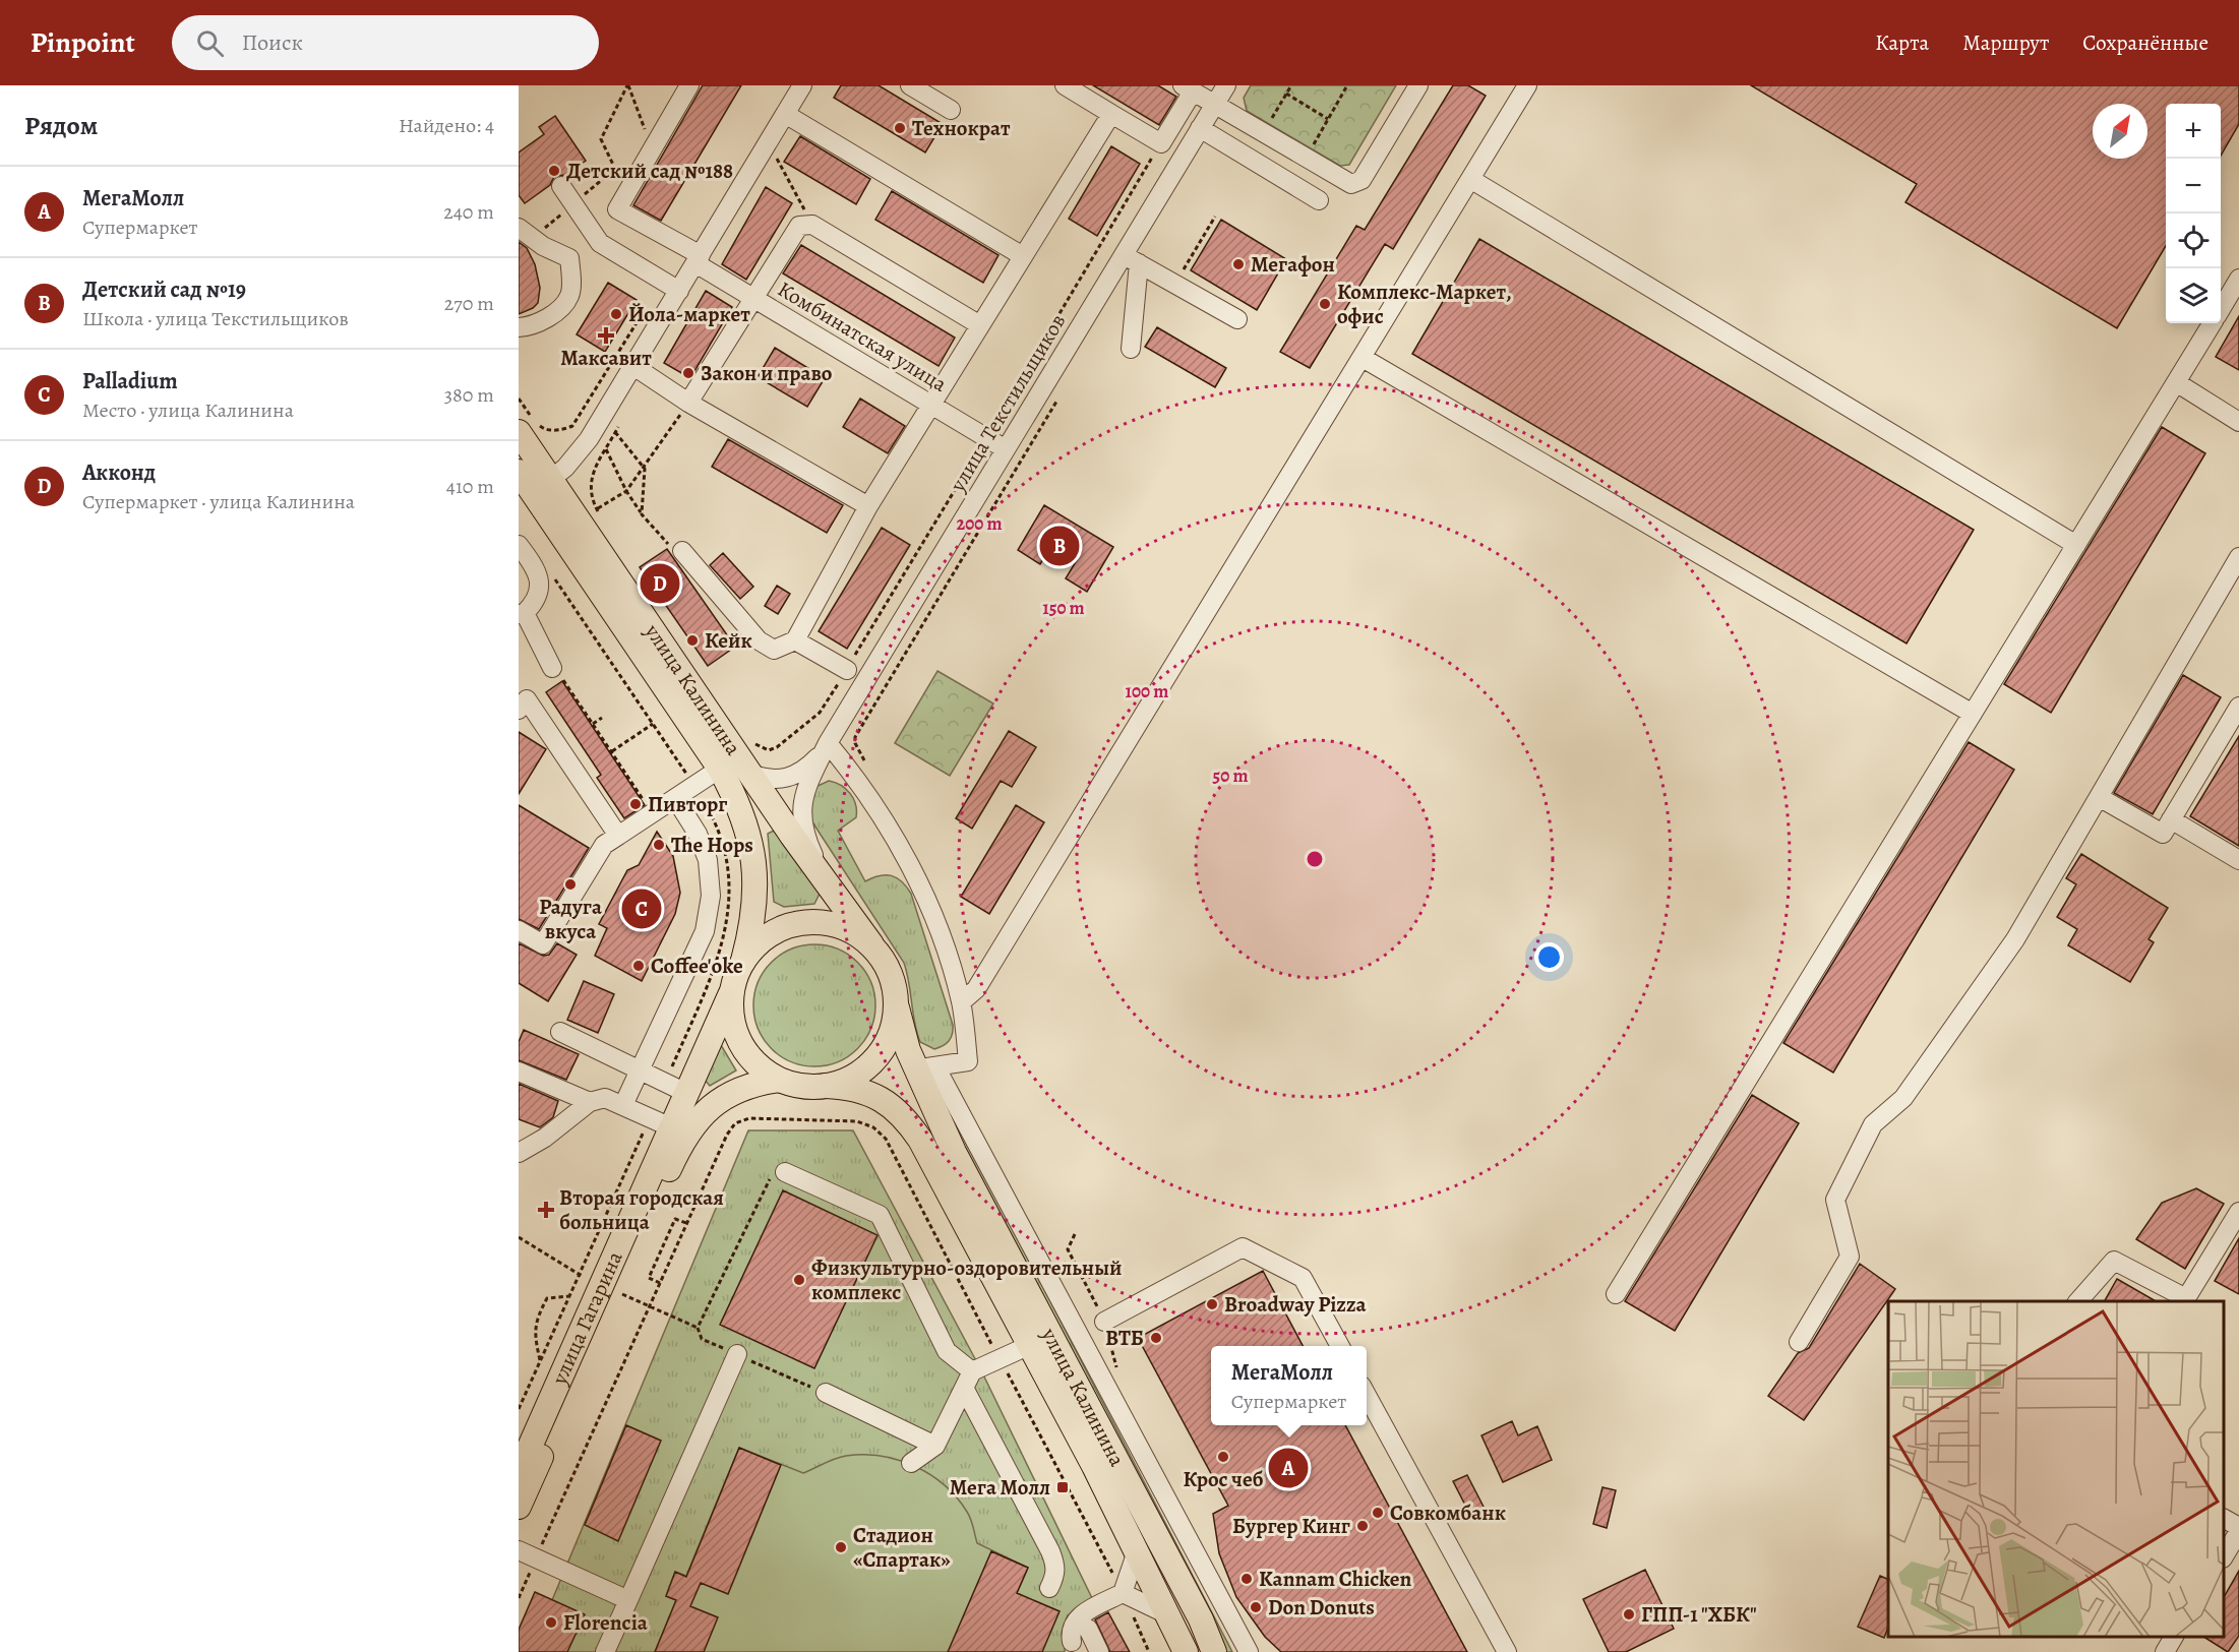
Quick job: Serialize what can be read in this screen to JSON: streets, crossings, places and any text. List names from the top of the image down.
{
  "streets": {
    "main road": ["улица Калинина", "улица Гагарина"],
    "street": ["Комбинатская улица", "улица Текстильщиков"]
  },
  "crossings": [
    ["Комбинатская улица", "улица Текстильщиков"],
    ["улица Текстильщиков", "улица Калинина"],
    ["улица Калинина", "улица Гагарина"]
  ],
  "places": {
    "other": [
      "Технократ",
      "Детский сад №188",
      "Мегафон",
      "Комплекс-Маркет, офис",
      "Йола-маркет",
      "Закон и право",
      "Кейк",
      "Пивторг",
      "The Hops",
      "Радуга вкуса",
      "Coffee'oke",
      "Физкультурно-оздоровительный комплекс",
      "Broadway Pizza",
      "ВТБ",
      "Крос чеб",
      "Совкомбанк",
      "Бургер Кинг",
      "Стадион «Спартак»",
      "Kannam Chicken",
      "Don Donuts",
      "ГПП-1 \"ХБК\"",
      "Florencia"
    ],
    "health": ["Максавит", "Вторая городская больница"],
    "transit": ["Мега Молл"]
  },
  "north": "top right",
  "page": {
    "header": "Pinpoint",
    "search": "Поиск",
    "nav": ["Карта", "Маршрут", "Сохранённые"],
    "heading": ["Рядом", "Найдено: 4"],
    "map_buttons": ["+", "−"],
    "list": [
      {
        "mark": "A",
        "name": "МегаМолл",
        "note": "Супермаркет",
        "value": "240 m"
      },
      {
        "mark": "B",
        "name": "Детский сад №19",
        "note": "Школа · улица Текстильщиков",
        "value": "270 m"
      },
      {
        "mark": "C",
        "name": "Palladium",
        "note": "Место · улица Калинина",
        "value": "380 m"
      },
      {
        "mark": "D",
        "name": "Акконд",
        "note": "Супермаркет · улица Калинина",
        "value": "410 m"
      }
    ],
    "pins": [
      "B",
      "D",
      "C",
      "A"
    ],
    "popup": ["МегаМолл", "Супермаркет"]
  },
  "rings": [
    "200 m",
    "150 m",
    "100 m",
    "50 m"
  ]
}
